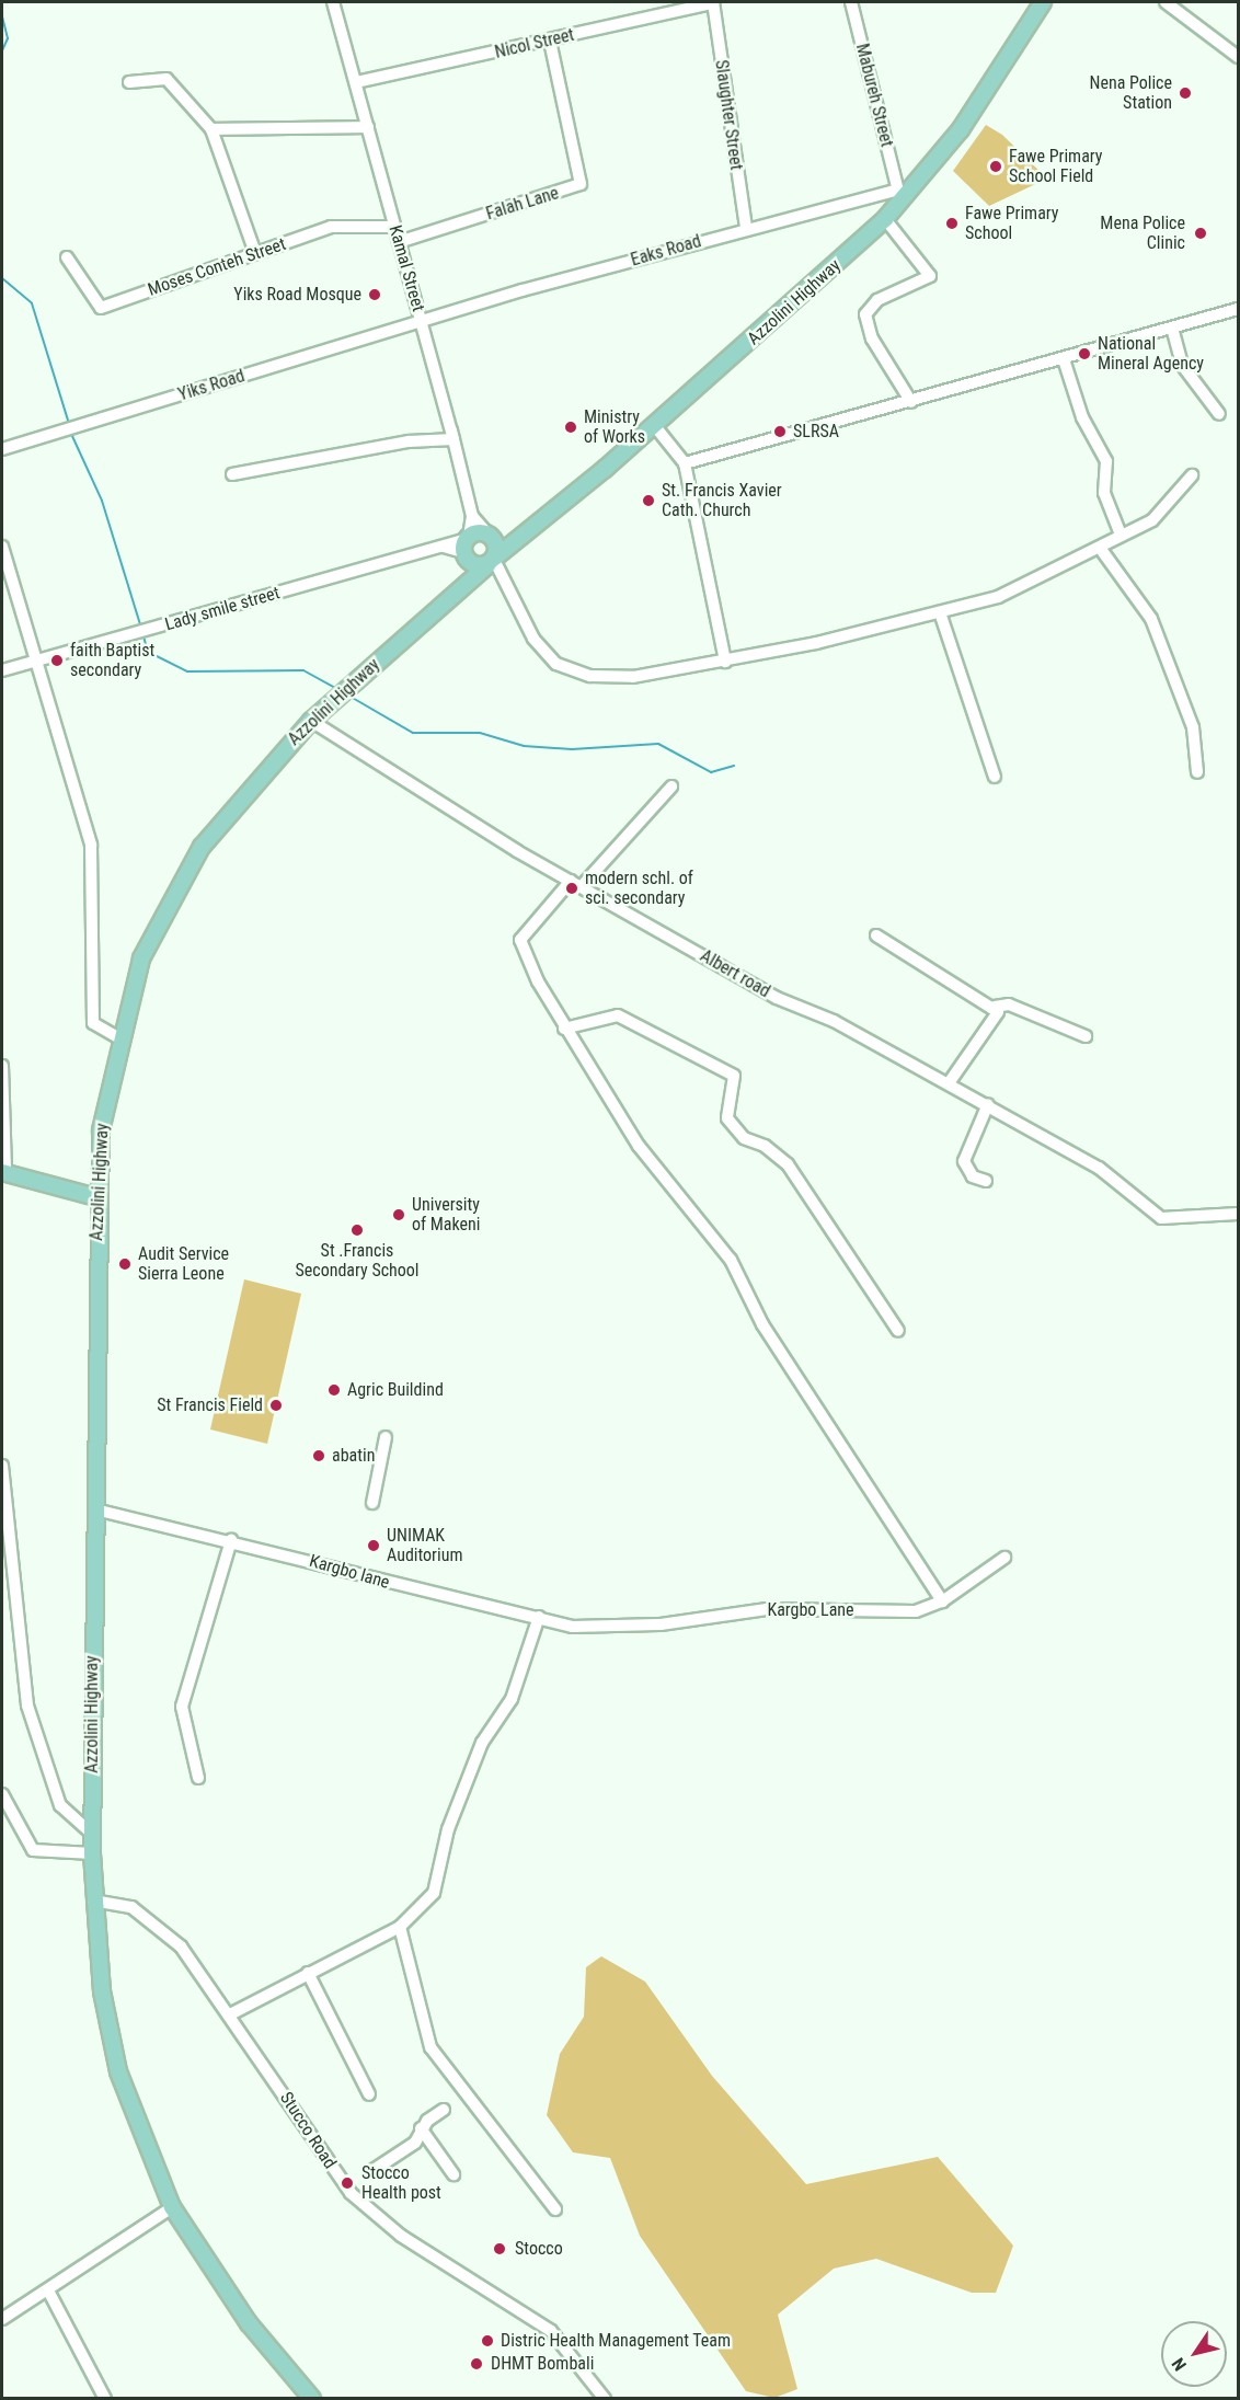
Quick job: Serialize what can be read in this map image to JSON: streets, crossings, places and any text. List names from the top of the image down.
{
  "streets": {
    "main road": ["Azzolini Highway"],
    "street": [
      "Nicol Street",
      "Mabureh Street",
      "Slaughter Street",
      "Falah Lane",
      "Eaks Road",
      "Moses Conteh Street",
      "Kamal Street",
      "Yiks Road",
      "Lady smile street",
      "Albert road",
      "Kargbo lane",
      "Kargbo Lane",
      "Stucco Road"
    ]
  },
  "crossings": [
    ["Nicol Street", "Slaughter Street"],
    ["Nicol Street", "Falah Lane"],
    ["Nicol Street", "Kamal Street"],
    ["Mabureh Street", "Eaks Road"],
    ["Mabureh Street", "Azzolini Highway"],
    ["Slaughter Street", "Eaks Road"],
    ["Falah Lane", "Kamal Street"],
    ["Eaks Road", "Kamal Street"],
    ["Eaks Road", "Azzolini Highway"],
    ["Eaks Road", "Yiks Road"],
    ["Moses Conteh Street", "Kamal Street"],
    ["Kamal Street", "Yiks Road"],
    ["Kamal Street", "Lady smile street"],
    ["Azzolini Highway", "Albert road"],
    ["Azzolini Highway", "Kargbo lane"],
    ["Azzolini Highway", "Stucco Road"],
    ["Kargbo lane", "Kargbo Lane"]
  ],
  "places": [
    "Nena Police Station",
    "Fawe Primary School Field",
    "Fawe Primary School",
    "Mena Police Clinic",
    "Yiks Road Mosque",
    "National Mineral Agency",
    "Ministry of Works",
    "SLRSA",
    "St. Francis Xavier Cath. Church",
    "faith Baptist secondary",
    "modern schl. of sci. secondary",
    "University of Makeni",
    "St .Francis Secondary School",
    "Audit Service Sierra Leone",
    "Agric Buildind",
    "St Francis Field",
    "abatin",
    "UNIMAK Auditorium",
    "Stocco Health post",
    "Stocco",
    "Distric Health Management Team",
    "DHMT Bombali"
  ],
  "north": "bottom left"
}
